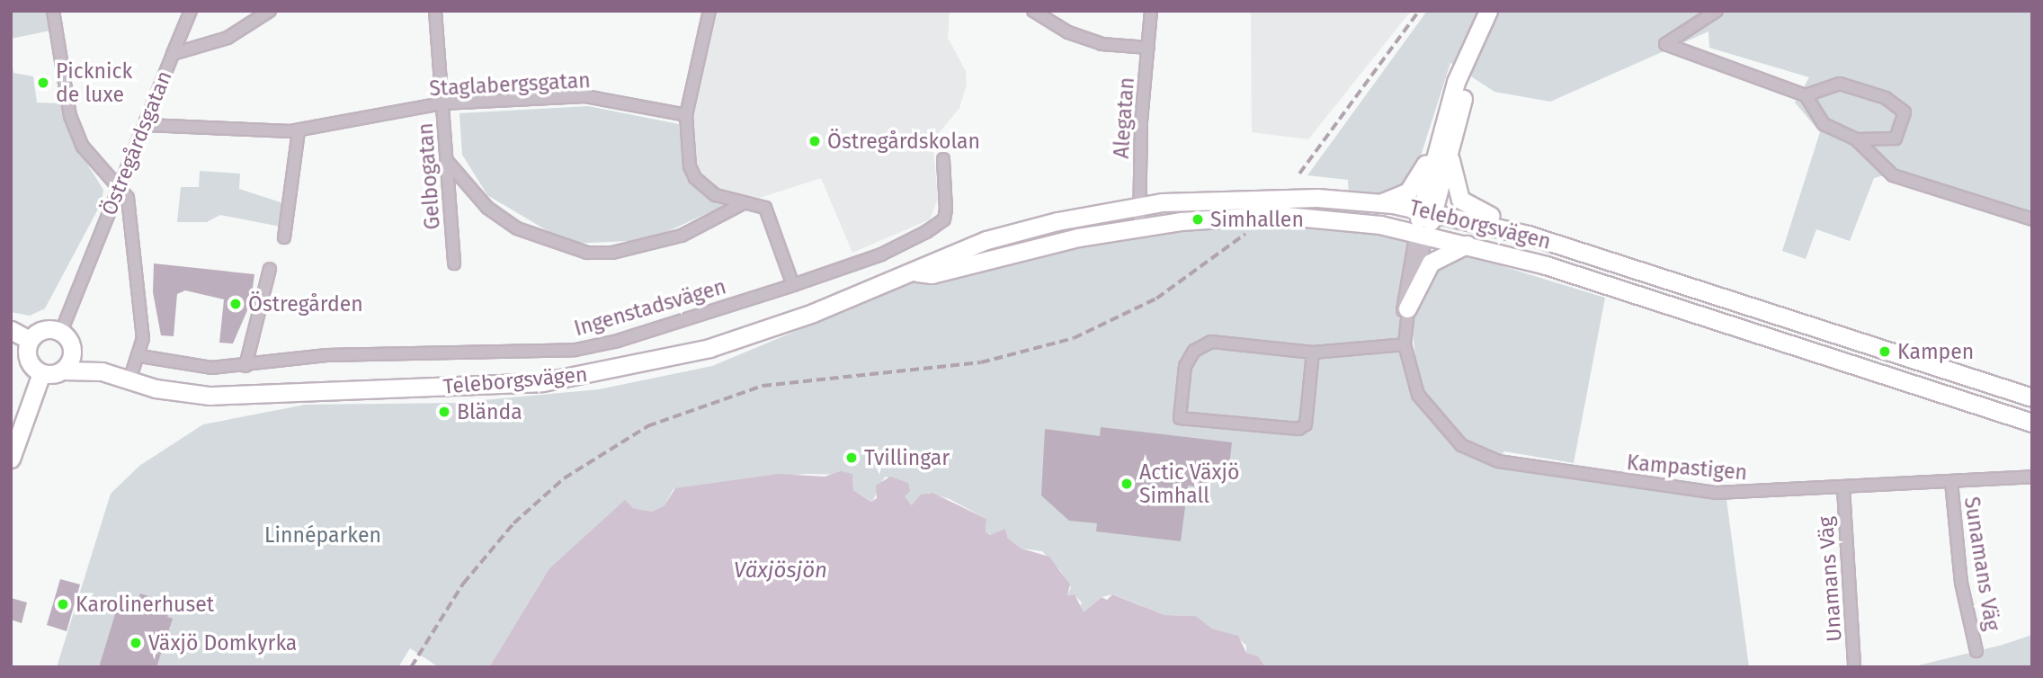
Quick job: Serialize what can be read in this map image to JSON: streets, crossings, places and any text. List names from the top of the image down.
{
  "streets": {
    "main road": ["Teleborgsvägen"],
    "street": [
      "Staglabergsgatan",
      "Alegatan",
      "Östregårdsgatan",
      "Gelbogatan",
      "Ingenstadsvägen",
      "Kampastigen",
      "Sunamans Väg",
      "Unamans Väg"
    ]
  },
  "crossings": [
    ["Staglabergsgatan", "Östregårdsgatan"],
    ["Staglabergsgatan", "Gelbogatan"],
    ["Alegatan", "Teleborgsvägen"],
    ["Östregårdsgatan", "Teleborgsvägen"],
    ["Teleborgsvägen", "Kampastigen"],
    ["Kampastigen", "Sunamans Väg"],
    ["Kampastigen", "Unamans Väg"]
  ],
  "water": ["Växjösjön"],
  "parks": ["Linnéparken"],
  "places": [
    "Picknick de luxe",
    "Östregårdskolan",
    "Simhallen",
    "Östregården",
    "Kampen",
    "Blända",
    "Tvillingar",
    "Actic Växjö Simhall",
    "Karolinerhuset",
    "Växjö Domkyrka"
  ]
}
